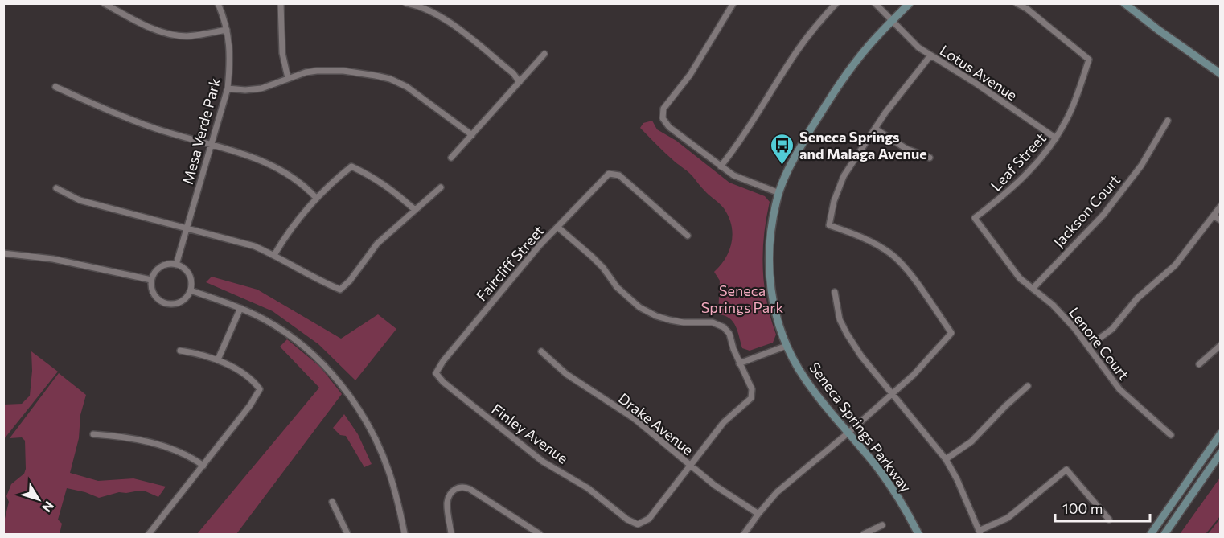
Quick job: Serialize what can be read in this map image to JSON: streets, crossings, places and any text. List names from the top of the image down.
{
  "streets": {
    "street": [
      "Lotus Avenue",
      "Mesa Verde Park",
      "Leaf Street",
      "Jackson Court",
      "Faircliff Street",
      "Lenore Court",
      "Drake Avenue",
      "Seneca Springs Parkway",
      "Finley Avenue"
    ]
  },
  "crossings": [
    ["Lotus Avenue", "Leaf Street"],
    ["Lotus Avenue", "Seneca Springs Parkway"],
    ["Leaf Street", "Lenore Court"],
    ["Jackson Court", "Lenore Court"],
    ["Faircliff Street", "Finley Avenue"],
    ["Drake Avenue", "Finley Avenue"]
  ],
  "parks": ["Seneca Springs Park"],
  "places": {
    "bus stop": ["Seneca Springs and Malaga Avenue"]
  },
  "scale_bar": "100 m",
  "north": "bottom right"
}
